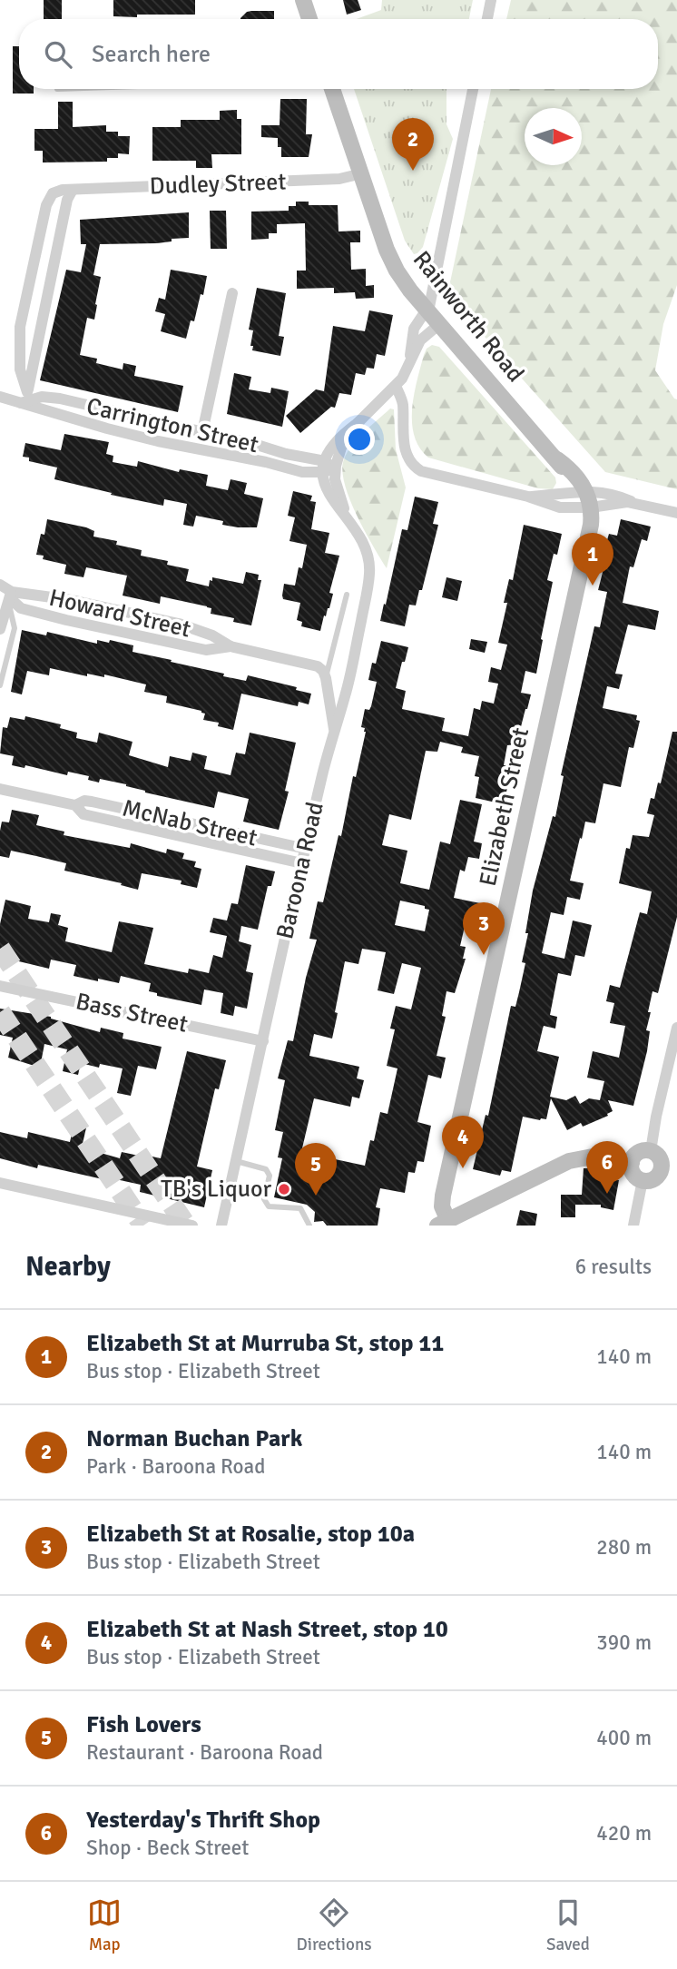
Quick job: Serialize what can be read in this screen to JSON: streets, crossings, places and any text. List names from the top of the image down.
{
  "streets": {
    "street": [
      "Dudley Street",
      "Rainworth Road",
      "Carrington Street",
      "Howard Street",
      "Elizabeth Street",
      "McNab Street",
      "Baroona Road",
      "Bass Street"
    ]
  },
  "crossings": [
    ["Dudley Street", "Rainworth Road"],
    ["Dudley Street", "Carrington Street"],
    ["Rainworth Road", "Elizabeth Street"],
    ["Carrington Street", "Baroona Road"],
    ["McNab Street", "Baroona Road"],
    ["Baroona Road", "Bass Street"]
  ],
  "places": ["TB's Liquor"],
  "north": "right",
  "page": {
    "search": "Search here",
    "pins": [
      "2",
      "1",
      "3",
      "4",
      "6",
      "5"
    ],
    "heading": ["Nearby", "6 results"],
    "list": [
      {
        "mark": "1",
        "name": "Elizabeth St at Murruba St, stop 11",
        "note": "Bus stop · Elizabeth Street",
        "value": "140 m"
      },
      {
        "mark": "2",
        "name": "Norman Buchan Park",
        "note": "Park · Baroona Road",
        "value": "140 m"
      },
      {
        "mark": "3",
        "name": "Elizabeth St at Rosalie, stop 10a",
        "note": "Bus stop · Elizabeth Street",
        "value": "280 m"
      },
      {
        "mark": "4",
        "name": "Elizabeth St at Nash Street, stop 10",
        "note": "Bus stop · Elizabeth Street",
        "value": "390 m"
      },
      {
        "mark": "5",
        "name": "Fish Lovers",
        "note": "Restaurant · Baroona Road",
        "value": "400 m"
      },
      {
        "mark": "6",
        "name": "Yesterday's Thrift Shop",
        "note": "Shop · Beck Street",
        "value": "420 m"
      }
    ],
    "nav": ["Map", "Directions", "Saved"]
  }
}
